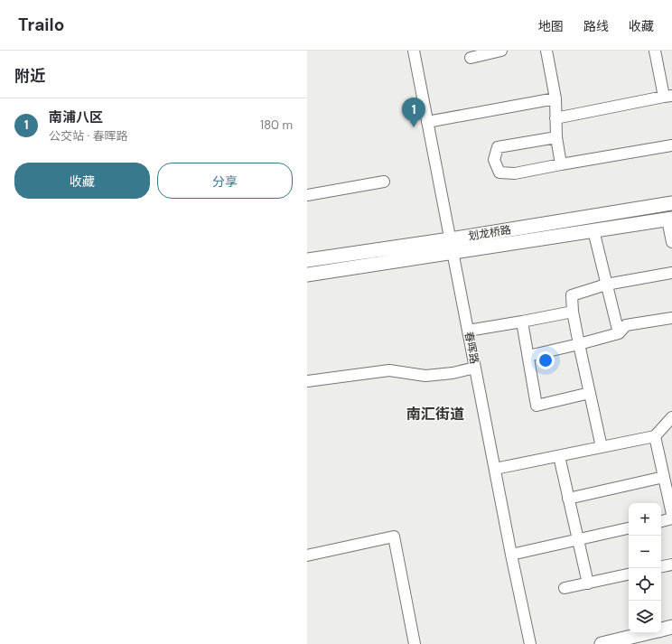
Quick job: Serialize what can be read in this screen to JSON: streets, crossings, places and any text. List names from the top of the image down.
{
  "streets": {
    "main road": ["划龙桥路"],
    "street": ["春晖路"]
  },
  "crossings": [
    ["划龙桥路", "春晖路"]
  ],
  "districts": ["南汇街道"],
  "page": {
    "header": "Trailo",
    "nav": ["地图", "路线", "收藏"],
    "heading": "附近",
    "list": [
      {
        "mark": "1",
        "name": "南浦八区",
        "note": "公交站 · 春晖路",
        "value": "180 m"
      }
    ],
    "pins": "1",
    "buttons": ["收藏", "分享"],
    "map_buttons": ["+", "−"]
  }
}
